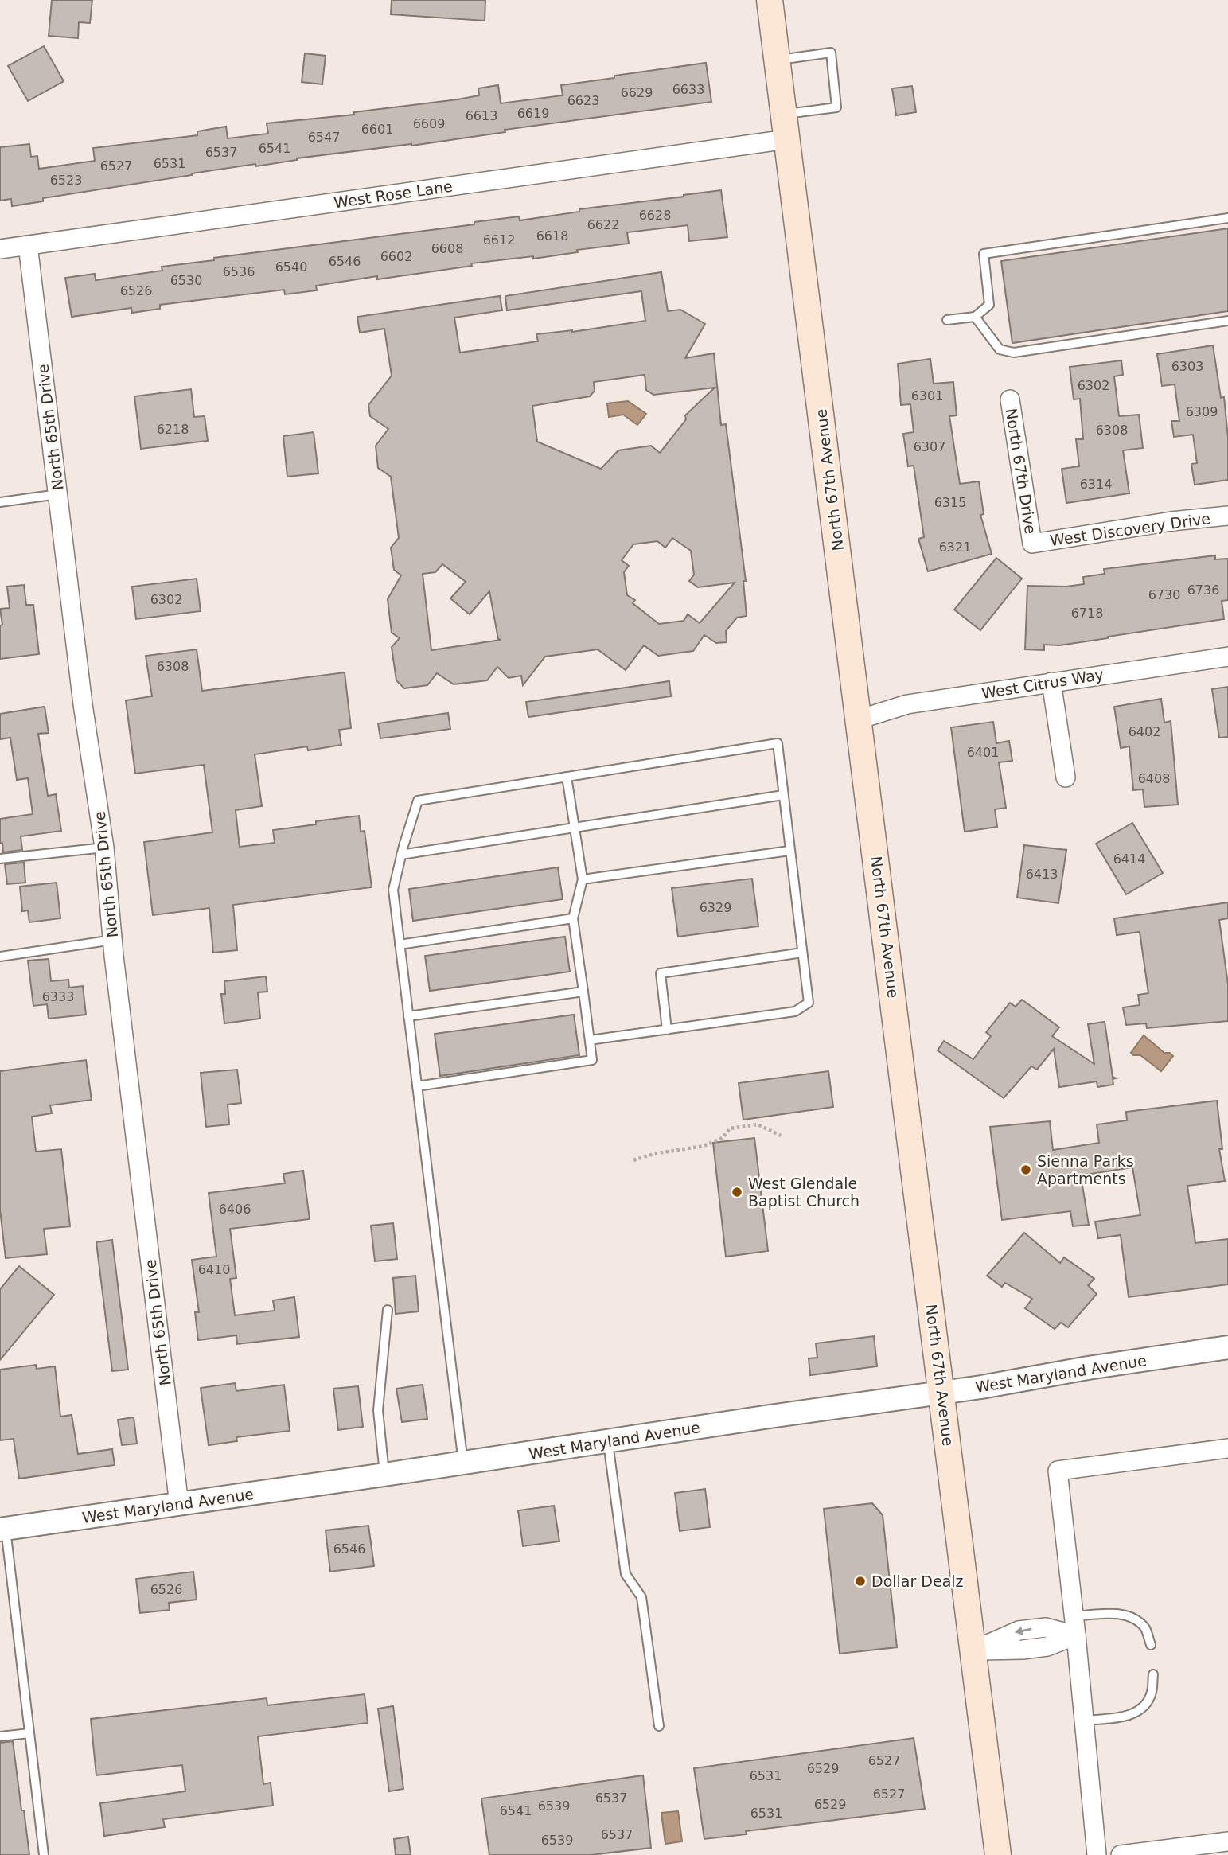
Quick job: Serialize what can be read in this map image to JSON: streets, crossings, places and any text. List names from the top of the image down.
{
  "streets": {
    "main road": ["North 67th Avenue"],
    "street": [
      "West Rose Lane",
      "North 65th Drive",
      "North 67th Drive",
      "West Discovery Drive",
      "West Citrus Way",
      "West Maryland Avenue"
    ]
  },
  "crossings": [
    ["West Rose Lane", "North 65th Drive"],
    ["West Rose Lane", "North 67th Avenue"],
    ["North 65th Drive", "West Maryland Avenue"],
    ["North 67th Drive", "West Discovery Drive"],
    ["North 67th Avenue", "West Citrus Way"],
    ["North 67th Avenue", "West Maryland Avenue"]
  ],
  "places": ["Sienna Parks Apartments", "West Glendale Baptist Church", "Dollar Dealz"],
  "house_numbers": [
    "6633",
    "6629",
    "6623",
    "6619",
    "6613",
    "6609",
    "6601",
    "6547",
    "6541",
    "6537",
    "6531",
    "6527",
    "6523",
    "6628",
    "6622",
    "6618",
    "6612",
    "6608",
    "6602",
    "6546",
    "6540",
    "6536",
    "6530",
    "6526",
    "6303",
    "6302",
    "6301",
    "6309",
    "6218",
    "6308",
    "6307",
    "6314",
    "6315",
    "6321",
    "6736",
    "6730",
    "6302",
    "6718",
    "6308",
    "6402",
    "6401",
    "6408",
    "6414",
    "6413",
    "6329",
    "6333",
    "6406",
    "6410",
    "6546",
    "6526",
    "6527",
    "6529",
    "6531",
    "6527",
    "6537",
    "6529",
    "6539",
    "6541",
    "6531",
    "6537",
    "6539"
  ]
}
